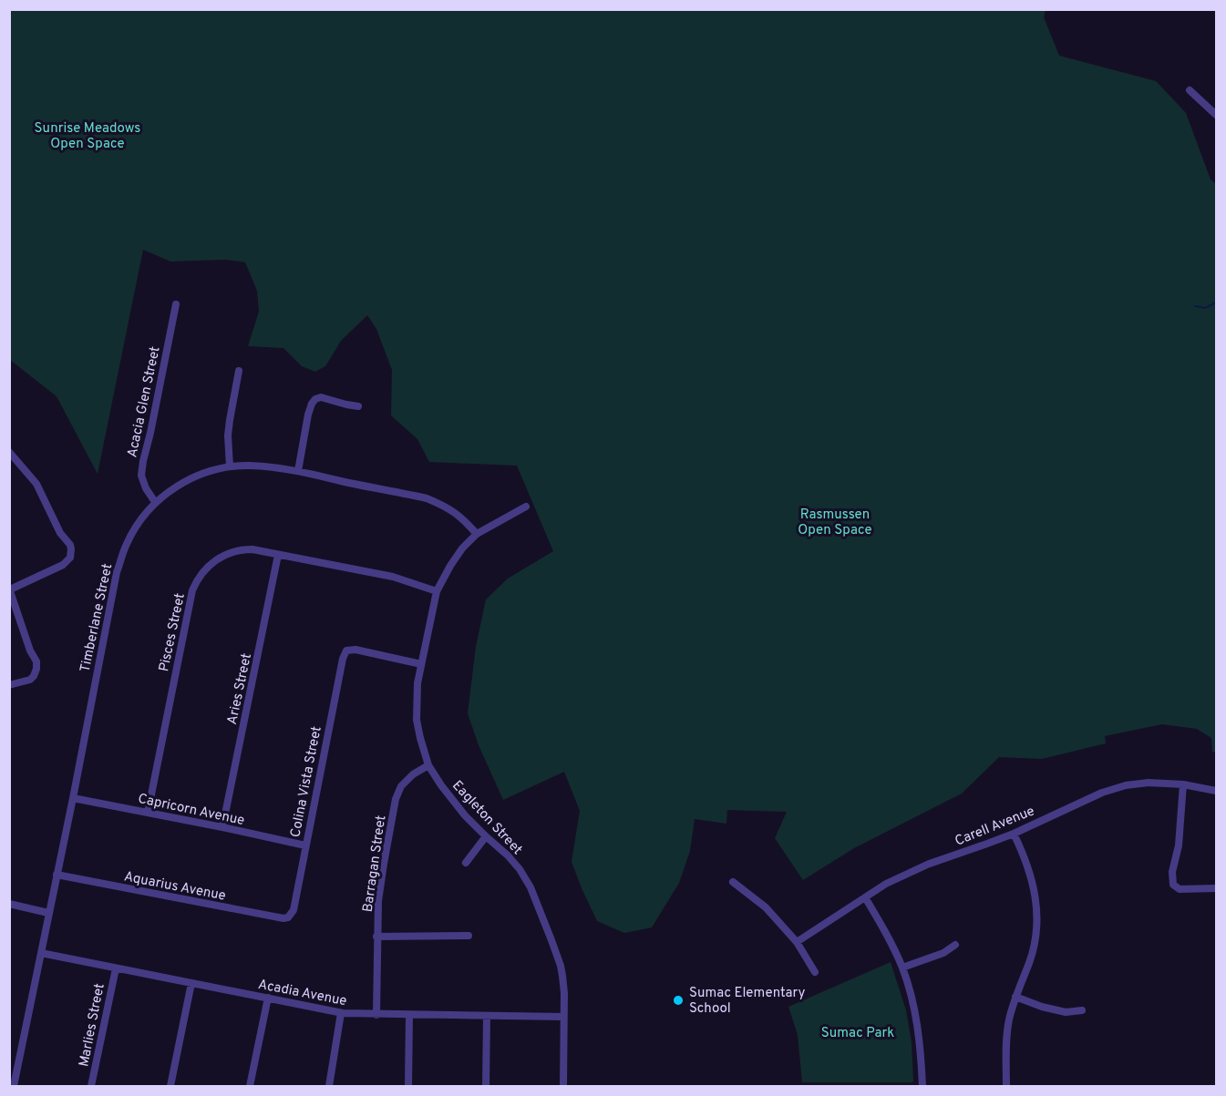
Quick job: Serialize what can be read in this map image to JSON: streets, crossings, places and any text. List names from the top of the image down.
{
  "streets": {
    "street": [
      "Acacia Glen Street",
      "Timberlane Street",
      "Pisces Street",
      "Aries Street",
      "Colina Vista Street",
      "Capricorn Avenue",
      "Eagleton Street",
      "Carell Avenue",
      "Barragan Street",
      "Aquarius Avenue",
      "Acadia Avenue",
      "Marlies Street"
    ]
  },
  "crossings": [
    ["Acacia Glen Street", "Timberlane Street"],
    ["Timberlane Street", "Capricorn Avenue"],
    ["Timberlane Street", "Eagleton Street"],
    ["Timberlane Street", "Aquarius Avenue"],
    ["Timberlane Street", "Acadia Avenue"],
    ["Pisces Street", "Aries Street"],
    ["Pisces Street", "Capricorn Avenue"],
    ["Pisces Street", "Eagleton Street"],
    ["Aries Street", "Capricorn Avenue"],
    ["Colina Vista Street", "Capricorn Avenue"],
    ["Colina Vista Street", "Eagleton Street"],
    ["Colina Vista Street", "Aquarius Avenue"],
    ["Eagleton Street", "Barragan Street"],
    ["Eagleton Street", "Acadia Avenue"],
    ["Barragan Street", "Acadia Avenue"],
    ["Acadia Avenue", "Marlies Street"]
  ],
  "parks": ["Sunrise Meadows Open Space", "Rasmussen Open Space", "Sumac Park"],
  "places": ["Sumac Elementary School"]
}
